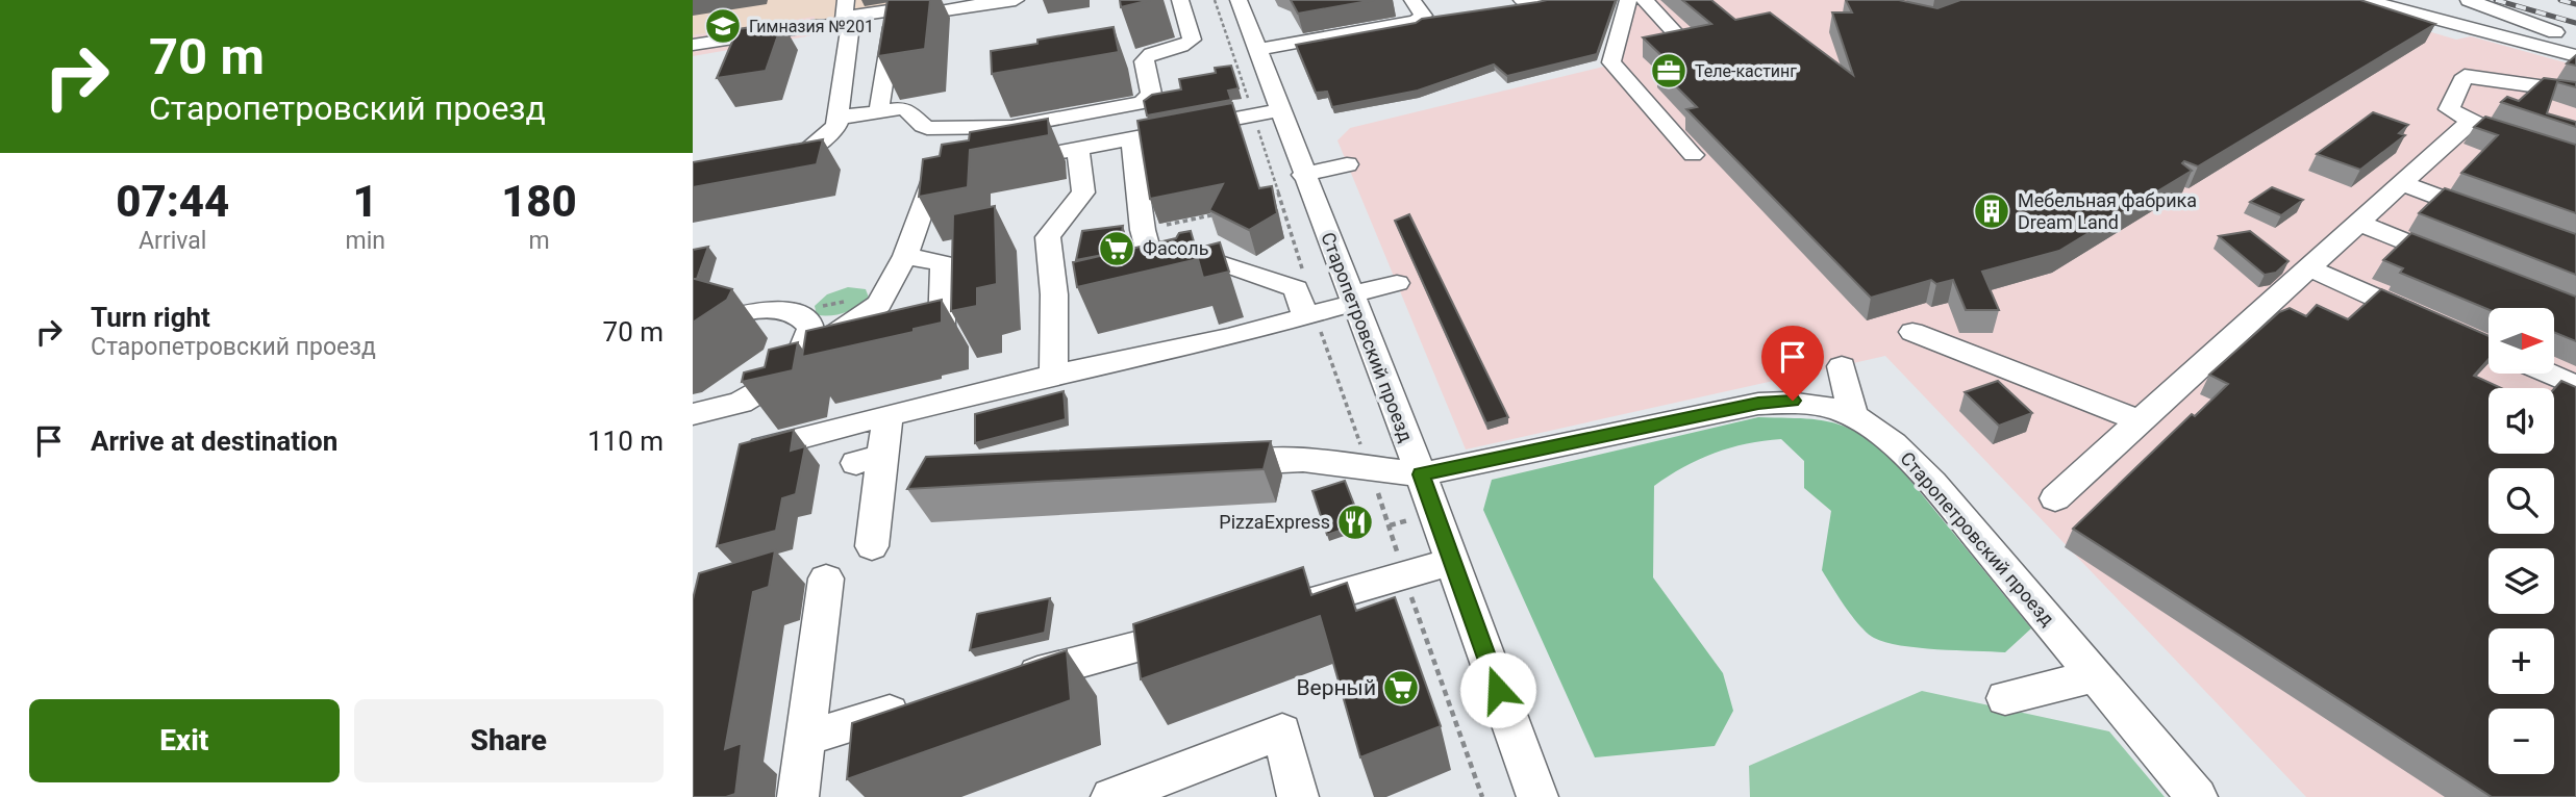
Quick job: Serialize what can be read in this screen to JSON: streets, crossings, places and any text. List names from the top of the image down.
{
  "streets": {
    "street": ["Старопетровский проезд"]
  },
  "places": {
    "school or university": ["Гимназия №201"],
    "office": ["Теле-кастинг"],
    "building": ["Мебельная фабрика Dream Land"],
    "supermarket": ["Фасоль", "Верный"],
    "restaurant": ["PizzaExpress"]
  },
  "north": "right",
  "page": {
    "turn": ["70 m", "Старопетровский проезд"],
    "eta": [
      "07:44",
      "Arrival",
      "1",
      "min",
      "180",
      "m"
    ],
    "list": [
      {
        "name": "Turn right",
        "note": "Старопетровский проезд",
        "value": "70 m"
      },
      {
        "name": "Arrive at destination",
        "value": "110 m"
      }
    ],
    "map_buttons": ["+", "−"],
    "buttons": ["Exit", "Share"]
  }
}
